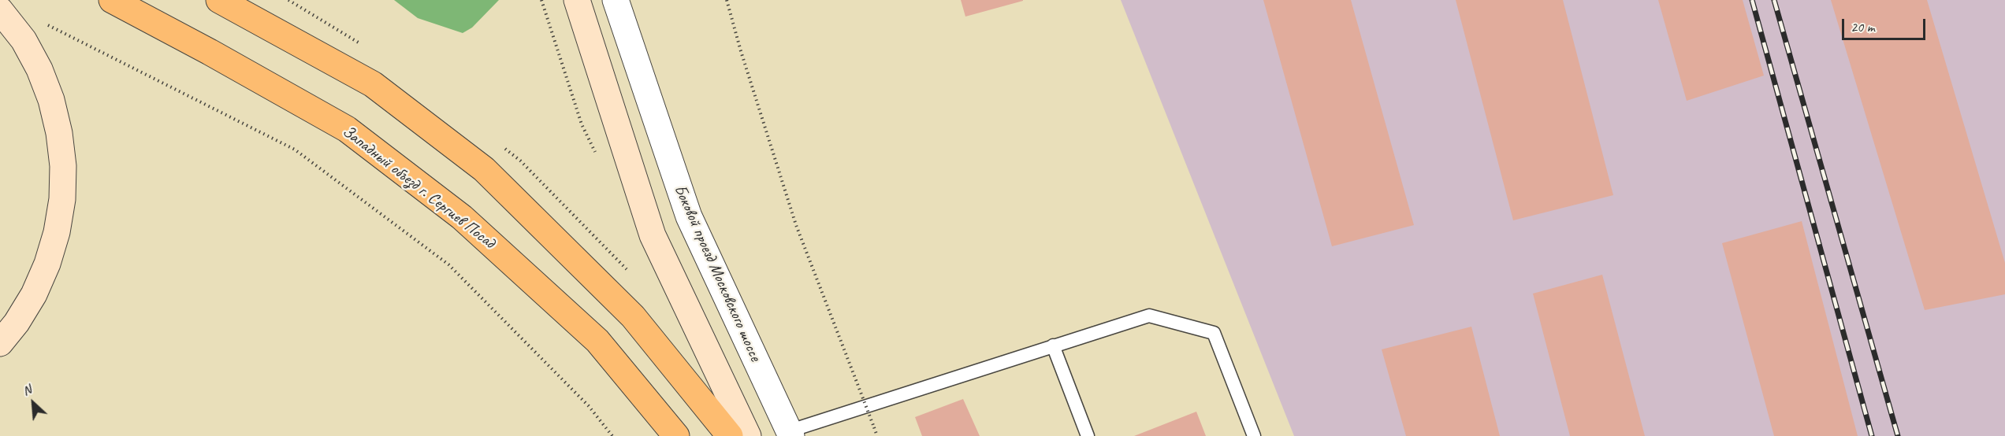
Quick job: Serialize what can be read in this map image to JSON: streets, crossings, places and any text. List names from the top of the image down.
{
  "streets": {
    "main road": ["Западный объезд г. Сергиев Посад"],
    "street": ["Боковой проезд Московского шоссе"]
  },
  "scale_bar": "20 m",
  "north": "top left"
}
